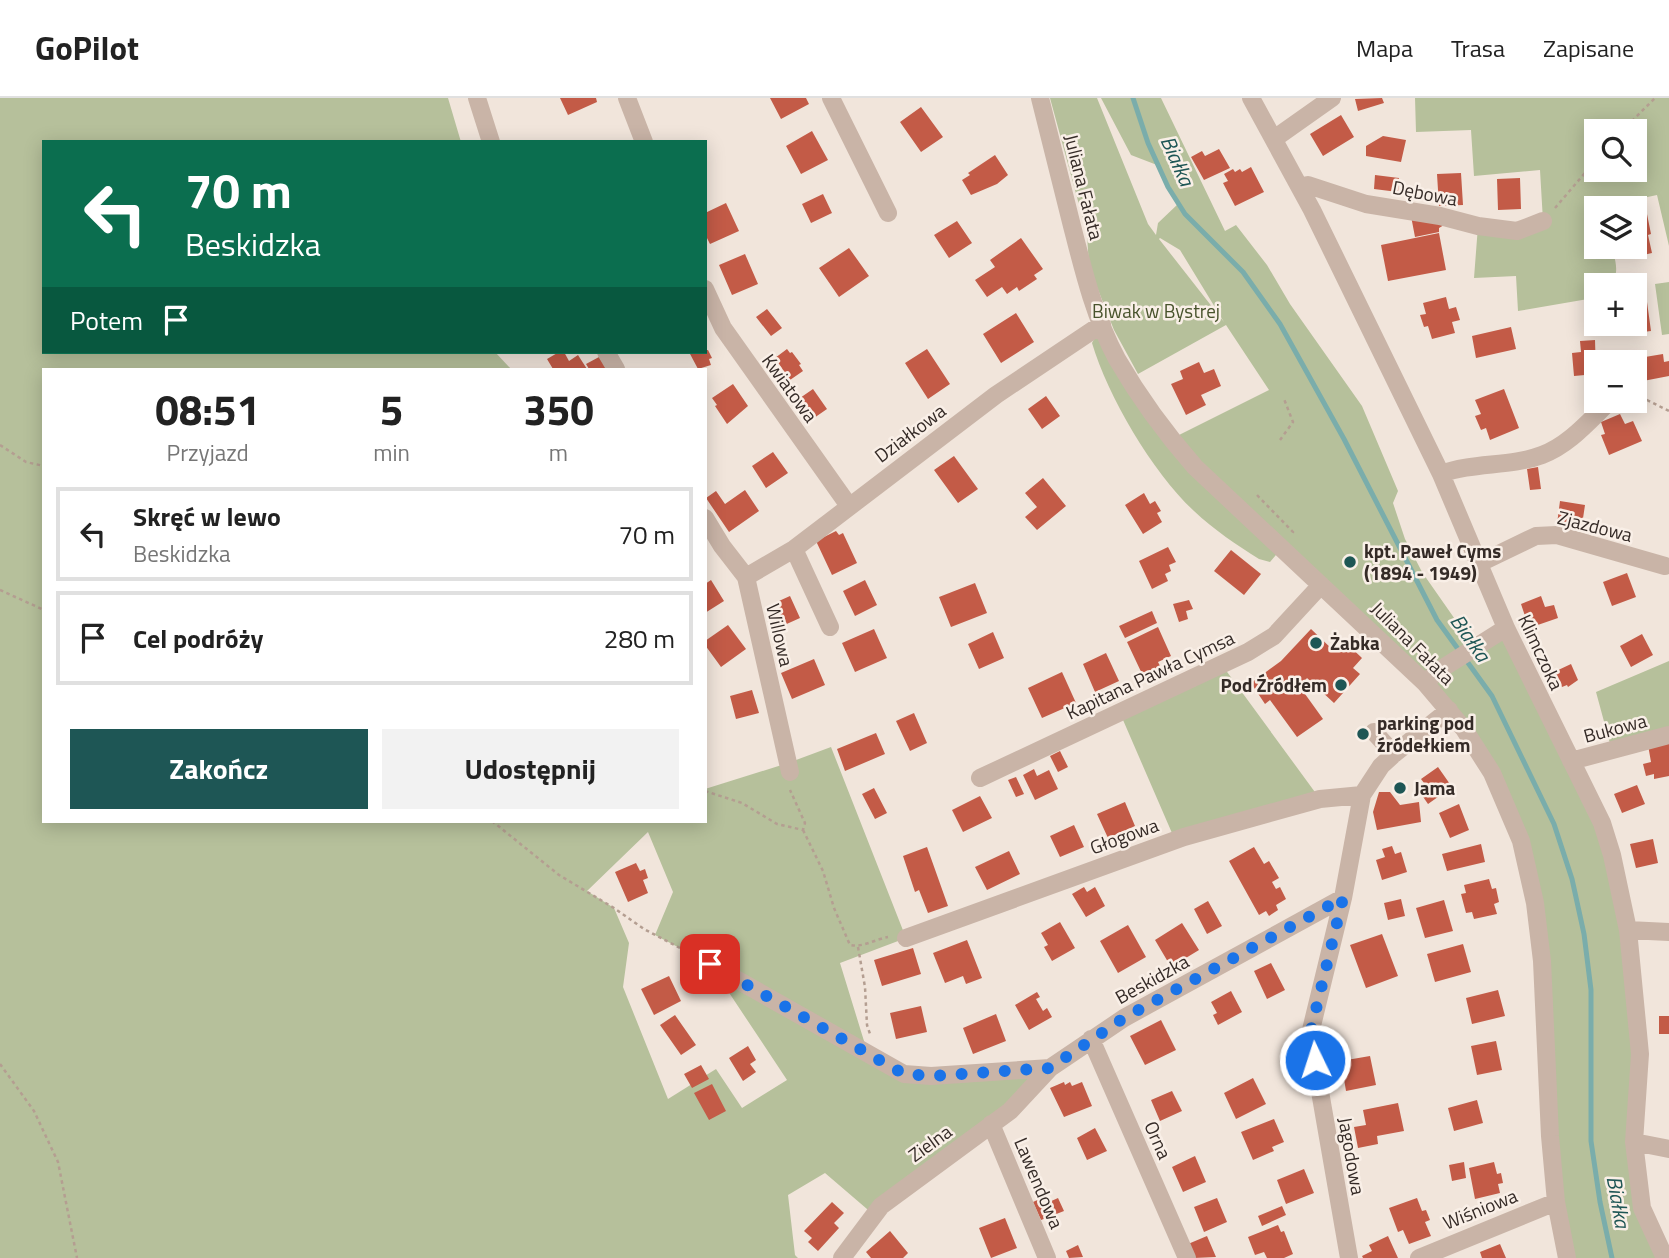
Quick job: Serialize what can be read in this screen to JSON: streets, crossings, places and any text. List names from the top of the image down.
{
  "streets": {
    "street": [
      "Juliana Fałata",
      "Dębowa",
      "Kwiatowa",
      "Działkowa",
      "Zjazdowa",
      "Willowa",
      "Klimczoka",
      "Kapitana Pawła Cymsa",
      "Bukowa",
      "Głogowa",
      "Beskidzka",
      "Orna",
      "Zielna",
      "Jagodowa",
      "Lawendowa",
      "Wiśniowa"
    ]
  },
  "crossings": [
    ["Juliana Fałata", "Działkowa"],
    ["Juliana Fałata", "Kapitana Pawła Cymsa"],
    ["Juliana Fałata", "Wiśniowa"],
    ["Dębowa", "Klimczoka"],
    ["Kwiatowa", "Działkowa"],
    ["Działkowa", "Willowa"],
    ["Zjazdowa", "Klimczoka"],
    ["Klimczoka", "Bukowa"],
    ["Beskidzka", "Orna"],
    ["Beskidzka", "Zielna"],
    ["Beskidzka", "Jagodowa"],
    ["Zielna", "Lawendowa"]
  ],
  "water": ["Białka"],
  "parks": ["Biwak w Bystrej"],
  "places": [
    "kpt. Paweł Cyms (1894 - 1949)",
    "Żabka",
    "Pod Źródłem",
    "parking pod źródełkiem",
    "Jama"
  ],
  "page": {
    "header": "GoPilot",
    "nav": ["Mapa", "Trasa", "Zapisane"],
    "map_buttons": ["+", "−"],
    "turn": ["70 m", "Beskidzka"],
    "then": "Potem",
    "eta": [
      "08:51",
      "Przyjazd",
      "5",
      "min",
      "350",
      "m"
    ],
    "list": [
      {
        "name": "Skręć w lewo",
        "note": "Beskidzka",
        "value": "70 m"
      },
      {
        "name": "Cel podróży",
        "value": "280 m"
      }
    ],
    "buttons": ["Zakończ", "Udostępnij"]
  }
}
